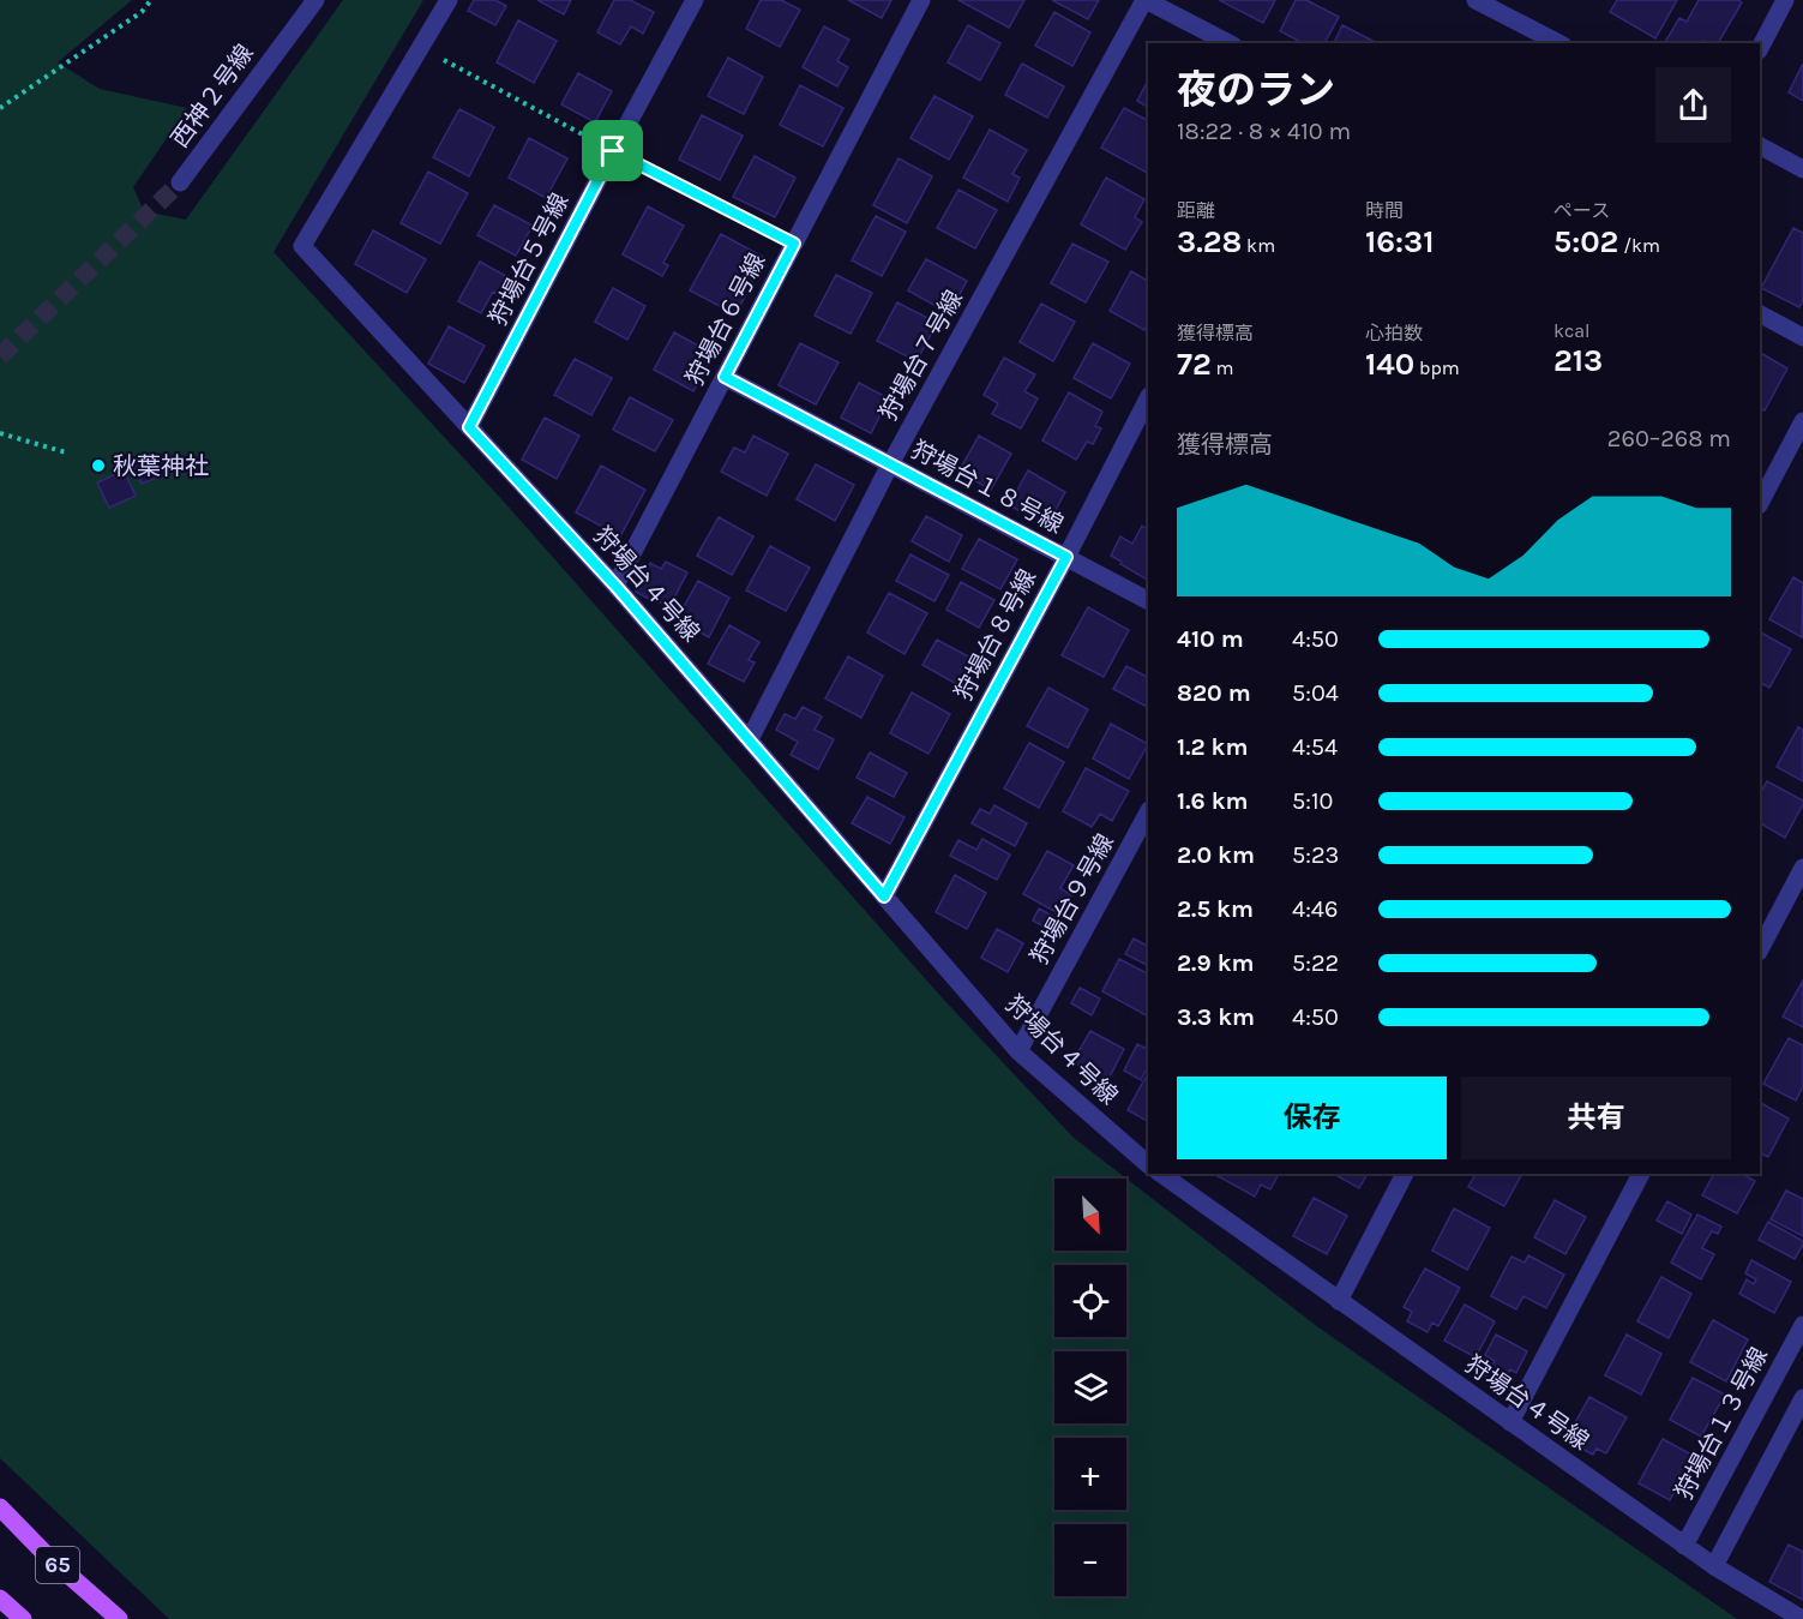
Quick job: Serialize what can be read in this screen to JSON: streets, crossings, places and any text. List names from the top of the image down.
{
  "streets": {
    "main road": ["65"],
    "street": [
      "西神２号線",
      "狩場台５号線",
      "狩場台６号線",
      "狩場台７号線",
      "狩場台１８号線",
      "狩場台４号線",
      "狩場台８号線",
      "狩場台９号線",
      "狩場台１３号線"
    ]
  },
  "crossings": [
    ["狩場台５号線", "狩場台４号線"],
    ["狩場台６号線", "狩場台１８号線"],
    ["狩場台６号線", "狩場台４号線"],
    ["狩場台７号線", "狩場台１８号線"],
    ["狩場台７号線", "狩場台４号線"],
    ["狩場台１８号線", "狩場台８号線"],
    ["狩場台４号線", "狩場台８号線"],
    ["狩場台４号線", "狩場台９号線"],
    ["狩場台４号線", "狩場台１３号線"]
  ],
  "places": ["秋葉神社"],
  "north": "bottom right",
  "page": {
    "heading": ["夜のラン", "18:22 · 8 × 410 m"],
    "stats": [
      ["距離", "3.28 km"],
      ["時間", "16:31"],
      ["ペース", "5:02 /km"],
      ["獲得標高", "72 m"],
      ["心拍数", "140 bpm"],
      ["kcal", "213"]
    ],
    "chart": ["獲得標高", "260–268 m"],
    "list": [
      {
        "name": "410 m",
        "note": "4:50"
      },
      {
        "name": "820 m",
        "note": "5:04"
      },
      {
        "name": "1.2 km",
        "note": "4:54"
      },
      {
        "name": "1.6 km",
        "note": "5:10"
      },
      {
        "name": "2.0 km",
        "note": "5:23"
      },
      {
        "name": "2.5 km",
        "note": "4:46"
      },
      {
        "name": "2.9 km",
        "note": "5:22"
      },
      {
        "name": "3.3 km",
        "note": "4:50"
      }
    ],
    "buttons": ["保存", "共有"],
    "map_buttons": ["+", "−"]
  }
}
